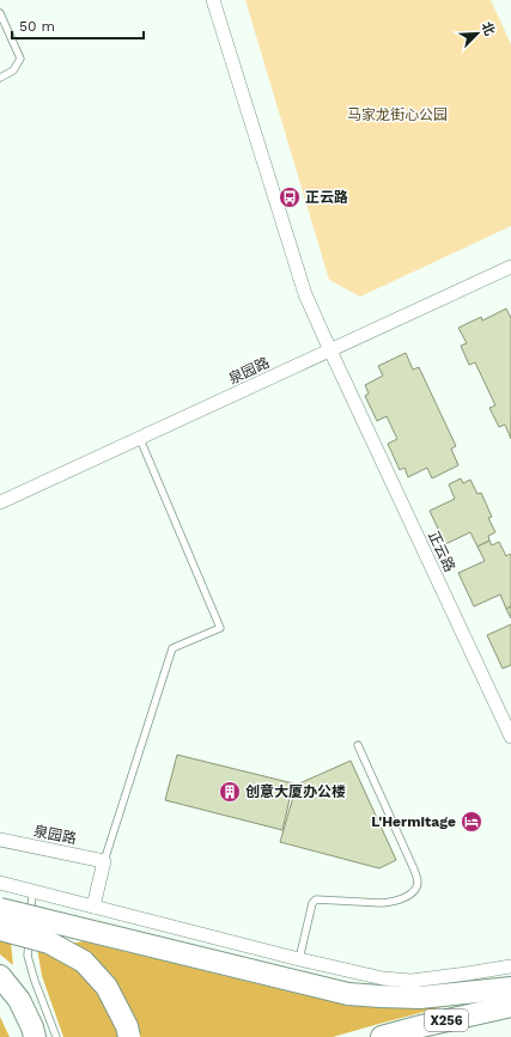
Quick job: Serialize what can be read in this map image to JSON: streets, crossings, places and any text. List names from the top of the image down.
{
  "streets": {
    "main road": ["X256"],
    "street": ["泉园路", "正云路"]
  },
  "crossings": [
    ["泉园路", "正云路"]
  ],
  "parks": ["马家龙街心公园"],
  "places": {
    "bus stop": ["正云路"],
    "building": ["创意大厦办公楼"],
    "hotel": ["L'Hermitage"]
  },
  "scale_bar": "50 m",
  "north": "top right"
}
